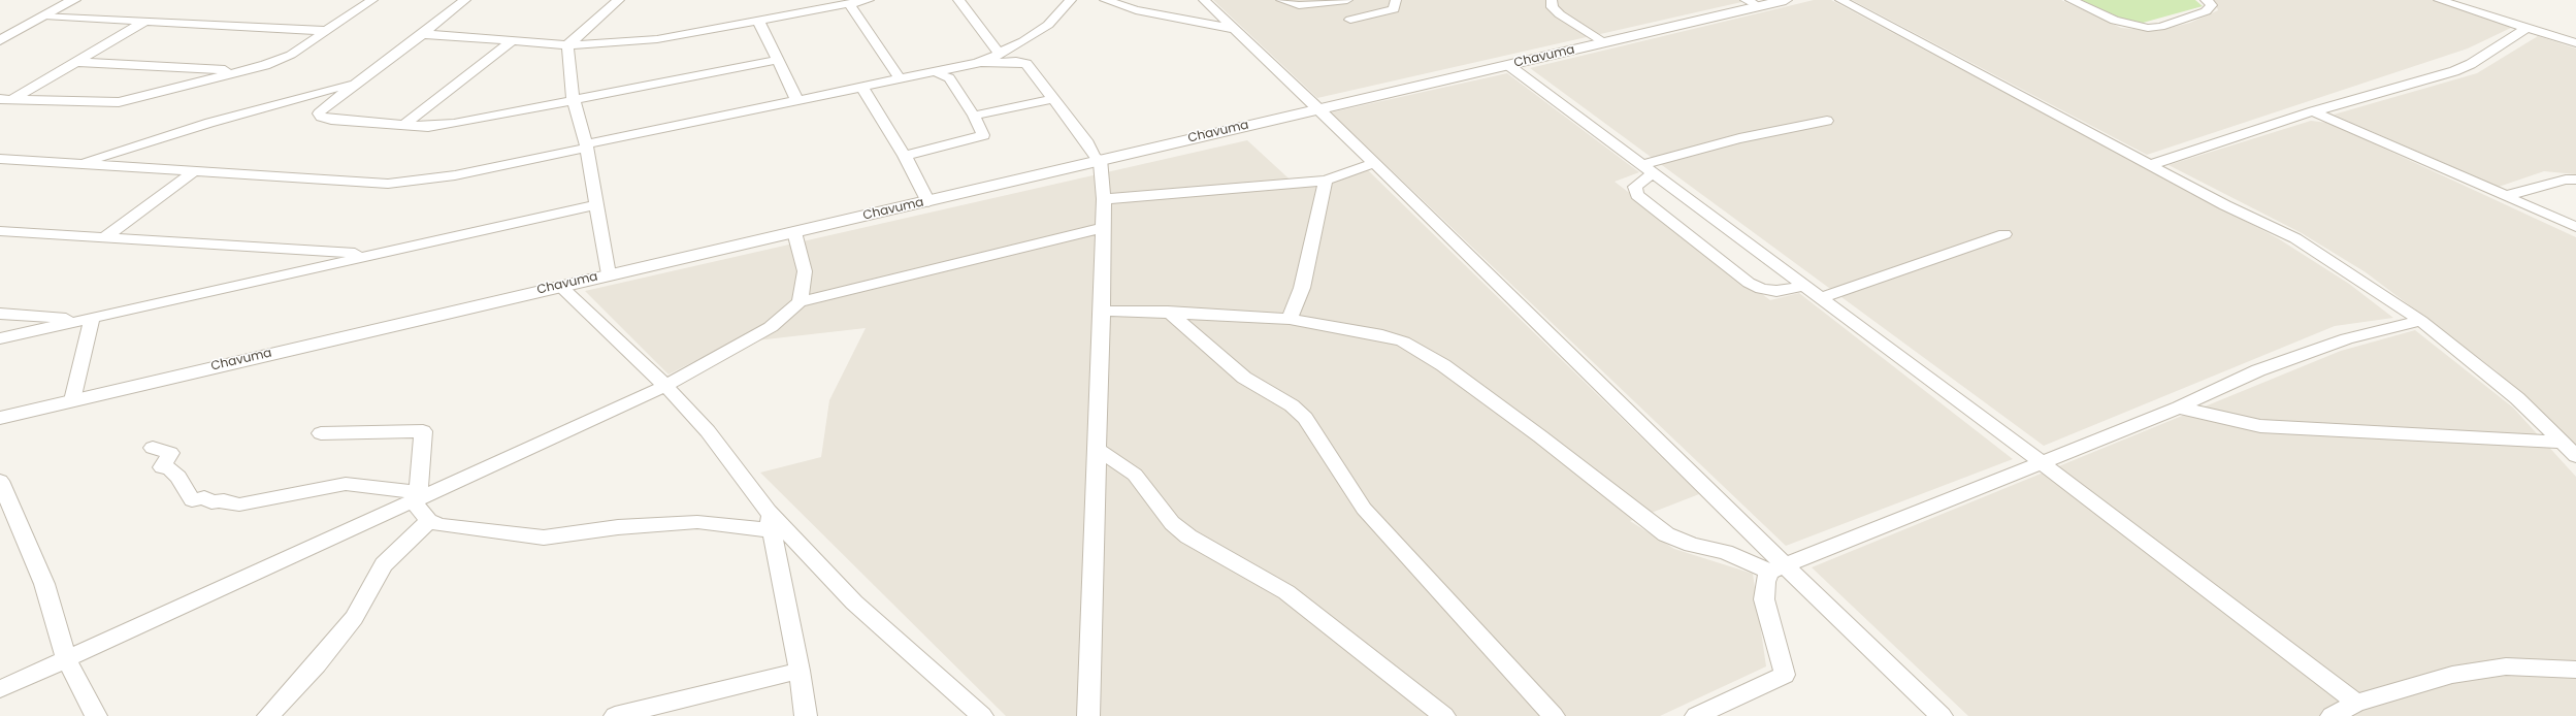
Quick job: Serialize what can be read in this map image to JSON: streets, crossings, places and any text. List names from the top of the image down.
{
  "streets": {
    "street": ["Chavuma"]
  }
}
